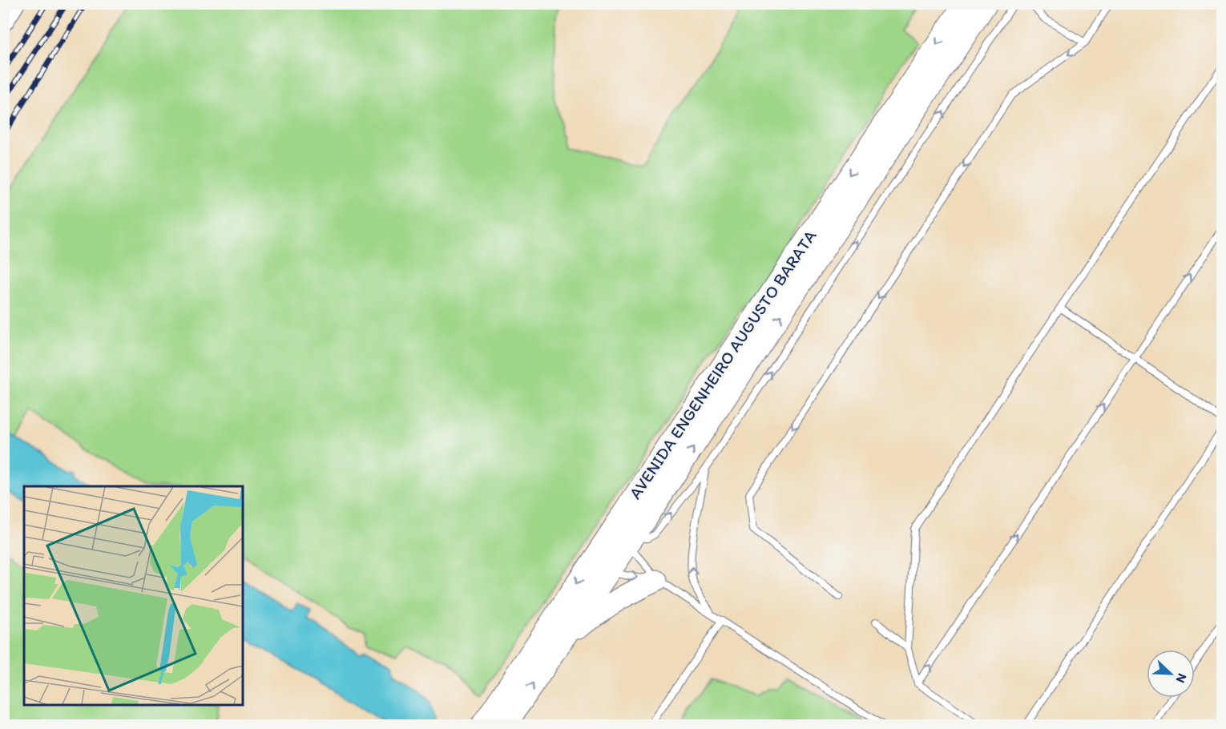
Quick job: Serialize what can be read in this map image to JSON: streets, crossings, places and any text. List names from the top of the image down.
{
  "streets": {
    "main road": ["AVENIDA ENGENHEIRO AUGUSTO BARATA"]
  },
  "north": "bottom right"
}
